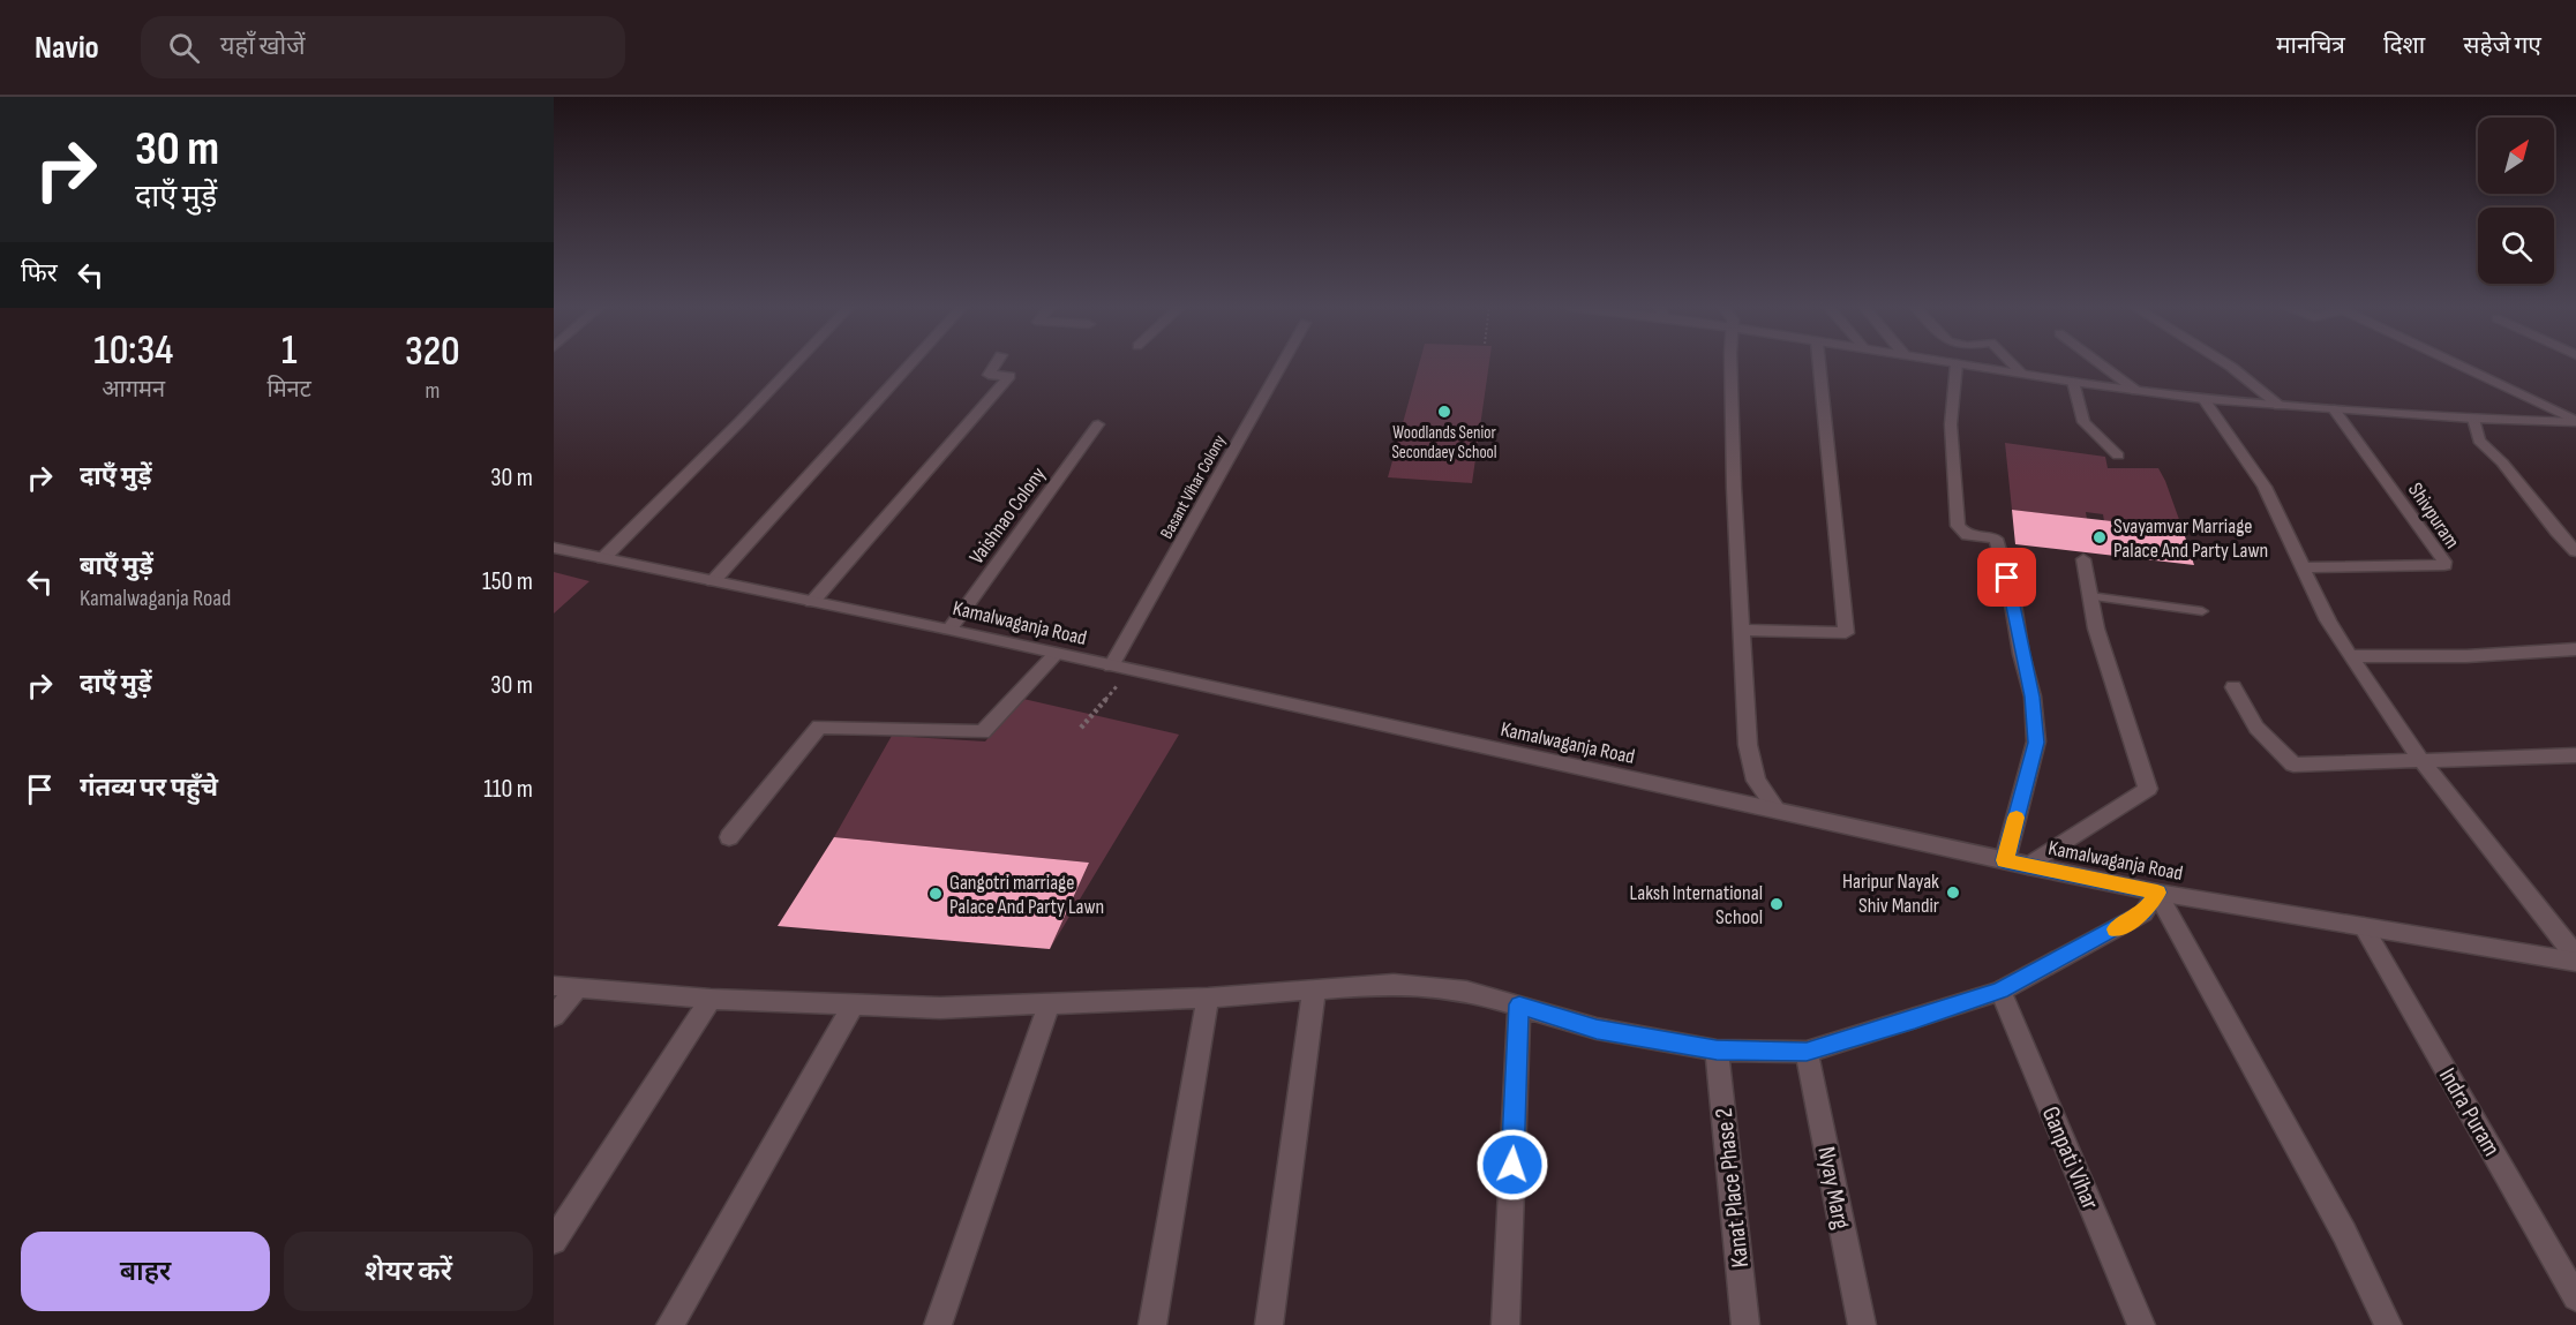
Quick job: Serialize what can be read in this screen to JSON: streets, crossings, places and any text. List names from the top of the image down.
{
  "streets": {
    "street": [
      "Basant Vihar Colony",
      "Vaishnao Colony",
      "Shivpuram",
      "Kamalwaganja Road",
      "Indra Puram",
      "Ganpati Vihar",
      "Kanat Place Phase 2",
      "Nyay Marg"
    ]
  },
  "crossings": [
    ["Basant Vihar Colony", "Kamalwaganja Road"],
    ["Vaishnao Colony", "Kamalwaganja Road"],
    ["Kamalwaganja Road", "Indra Puram"]
  ],
  "places": [
    "Woodlands Senior Secondaey School",
    "Svayamvar Marriage Palace And Party Lawn",
    "Haripur Nayak Shiv Mandir",
    "Gangotri marriage Palace And Party Lawn",
    "Laksh International School"
  ],
  "north": "top right",
  "page": {
    "header": "Navio",
    "search": "यहाँ खोजें",
    "nav": ["मानचित्र", "दिशा", "सहेजे गए"],
    "turn": ["30 m", "दाएँ मुड़ें"],
    "then": "फिर",
    "eta": [
      "10:34",
      "आगमन",
      "1",
      "मिनट",
      "320",
      "m"
    ],
    "list": [
      {
        "name": "दाएँ मुड़ें",
        "value": "30 m"
      },
      {
        "name": "बाएँ मुड़ें",
        "note": "Kamalwaganja Road",
        "value": "150 m"
      },
      {
        "name": "दाएँ मुड़ें",
        "value": "30 m"
      },
      {
        "name": "गंतव्य पर पहुँचे",
        "value": "110 m"
      }
    ],
    "buttons": ["बाहर", "शेयर करें"]
  }
}
